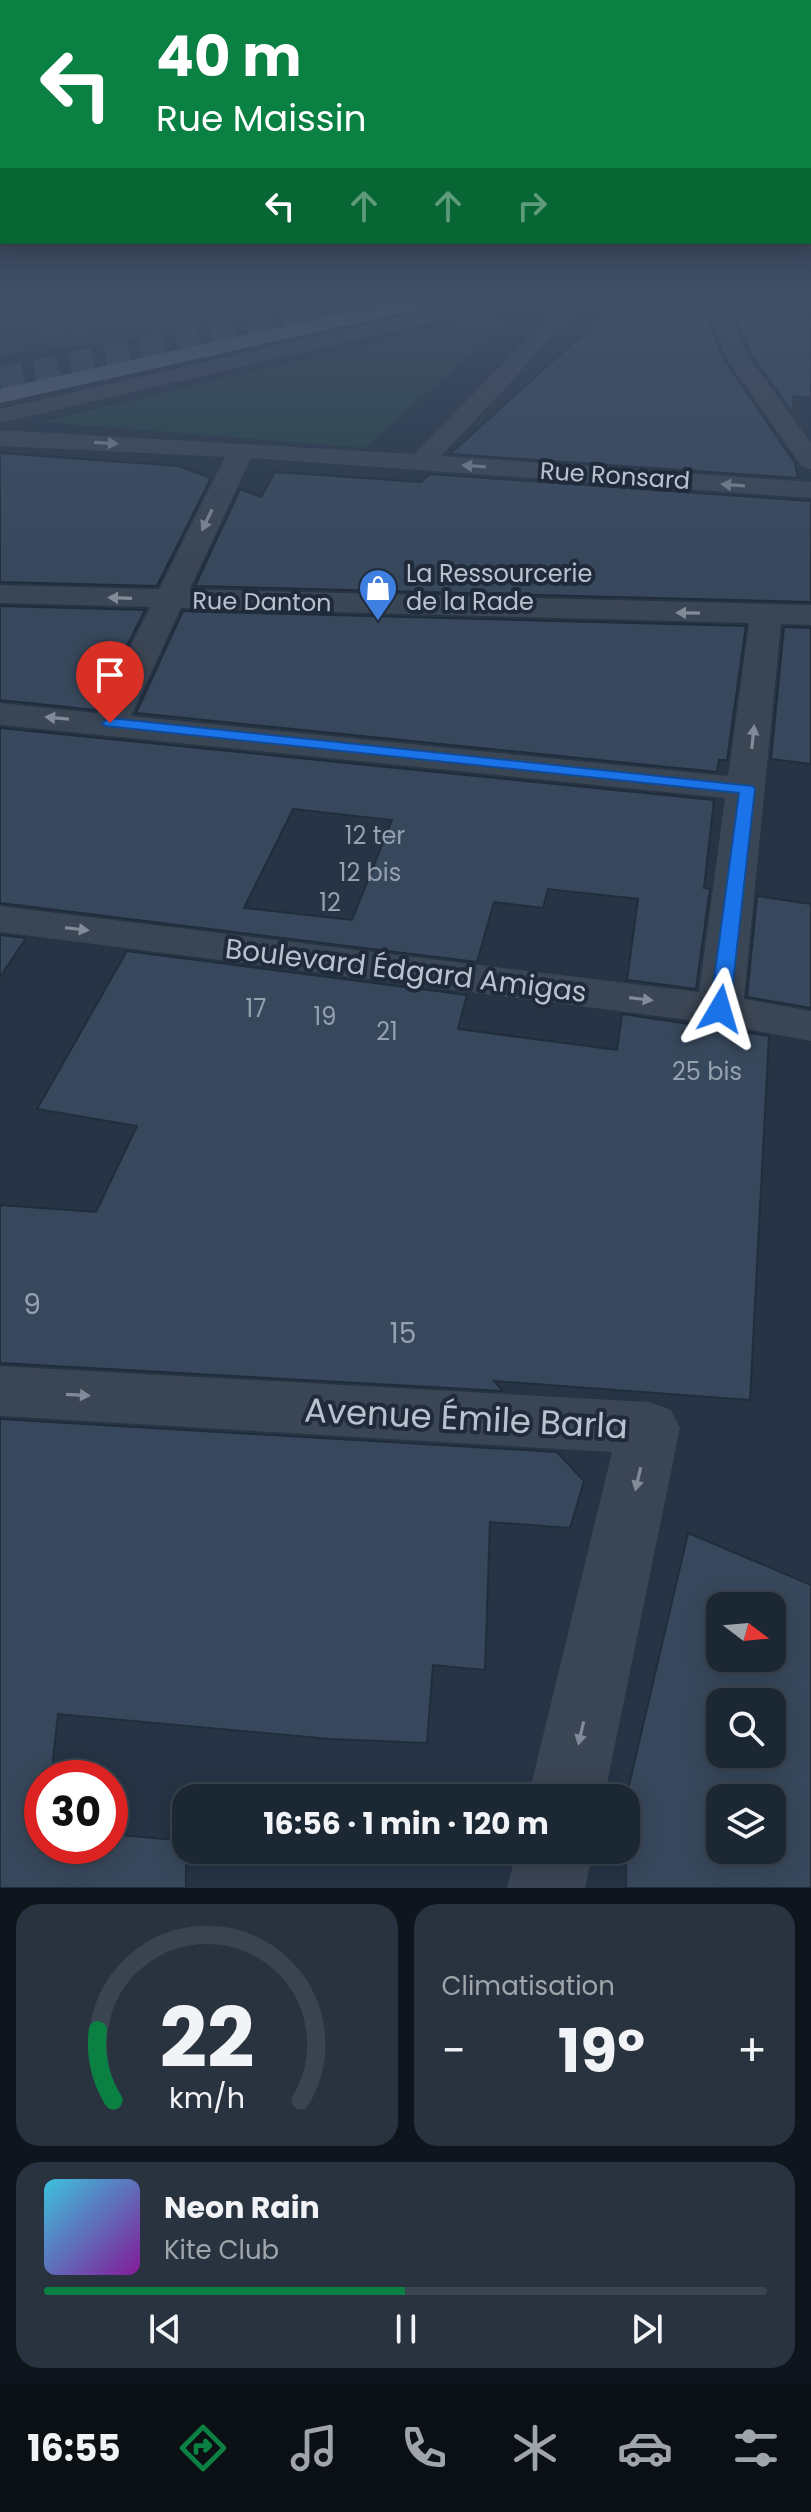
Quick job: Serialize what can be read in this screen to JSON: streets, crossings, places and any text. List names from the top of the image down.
{
  "streets": {
    "street": [
      "Rue Ronsard",
      "Rue Danton",
      "Boulevard Édgard Amigas",
      "Avenue Émile Barla"
    ]
  },
  "places": {
    "shop": ["La Ressourcerie de la Rade"]
  },
  "house_numbers": [
    "12 ter",
    "12 bis",
    "12",
    "17",
    "19",
    "21",
    "25 bis",
    "9",
    "15"
  ],
  "north": "right",
  "page": {
    "turn": ["40 m", "Rue Maissin"],
    "limit": "30",
    "trip": "16:56 · 1 min · 120 m",
    "tile": "Climatisation",
    "heat": ["−", "19°", "+"],
    "song": ["Neon Rain", "Kite Club"],
    "tabs": "16:55",
    "gauge": ["22", "km/h"]
  }
}
